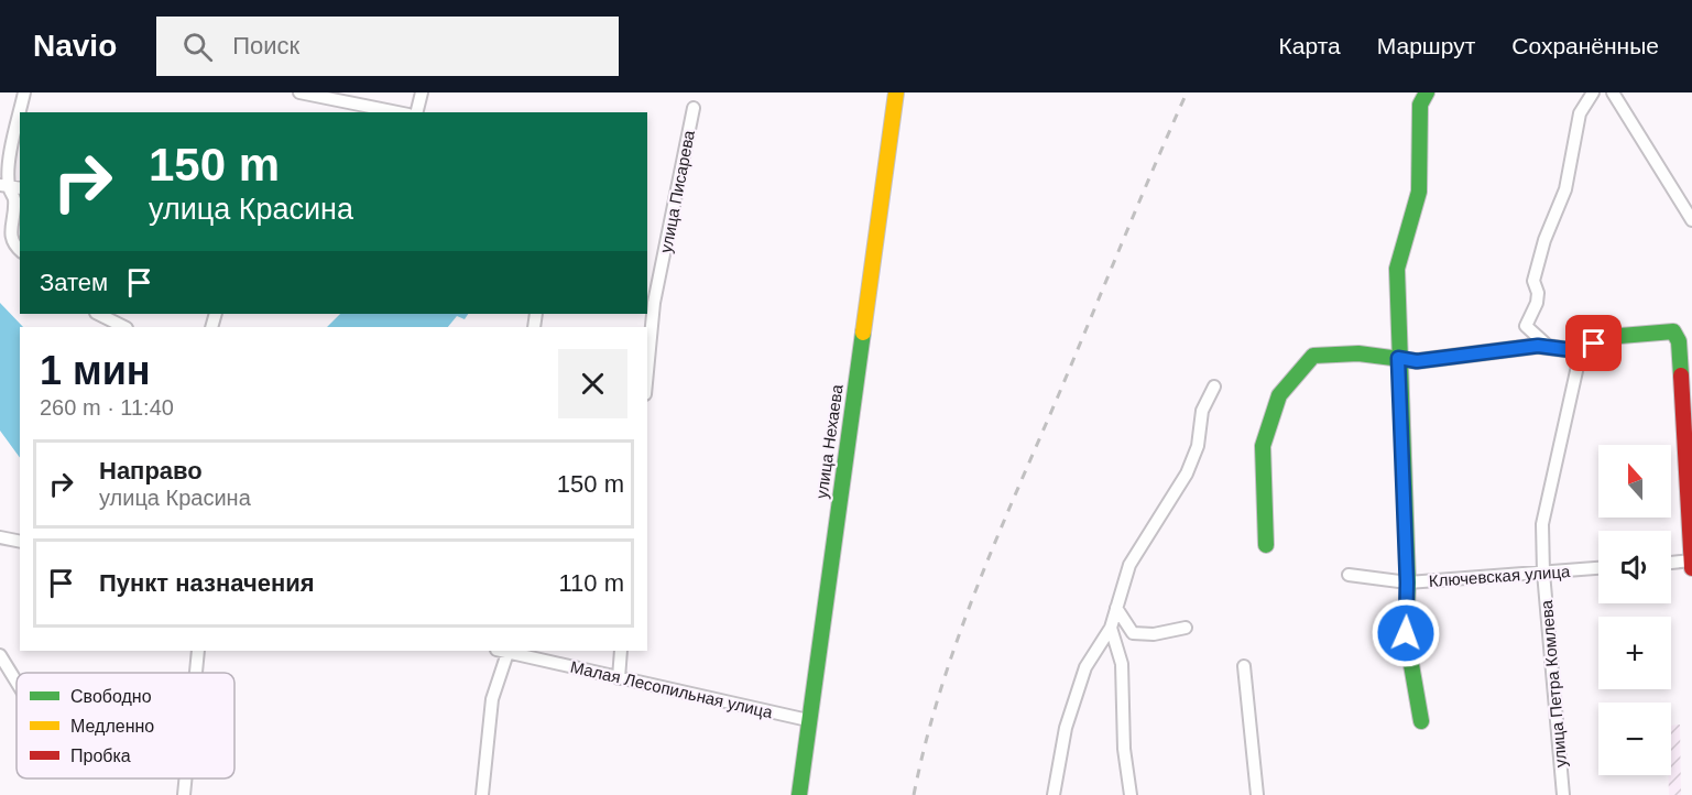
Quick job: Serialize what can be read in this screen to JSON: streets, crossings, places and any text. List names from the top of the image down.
{
  "streets": {
    "street": [
      "улица Писарева",
      "улица Нехаева",
      "Ключевская улица",
      "улица Петра Комлева",
      "Малая Лесопильная улица"
    ]
  },
  "crossings": [
    ["улица Нехаева", "Малая Лесопильная улица"],
    ["Ключевская улица", "улица Петра Комлева"]
  ],
  "legend": ["Свободно", "Медленно", "Пробка"],
  "north": "top",
  "page": {
    "header": "Navio",
    "search": "Поиск",
    "nav": ["Карта", "Маршрут", "Сохранённые"],
    "turn": ["150 m", "улица Красина"],
    "then": "Затем",
    "heading": ["1 мин", "260 m · 11:40"],
    "list": [
      {
        "name": "Направо",
        "note": "улица Красина",
        "value": "150 m"
      },
      {
        "name": "Пункт назначения",
        "value": "110 m"
      }
    ],
    "map_buttons": ["+", "−"]
  }
}
